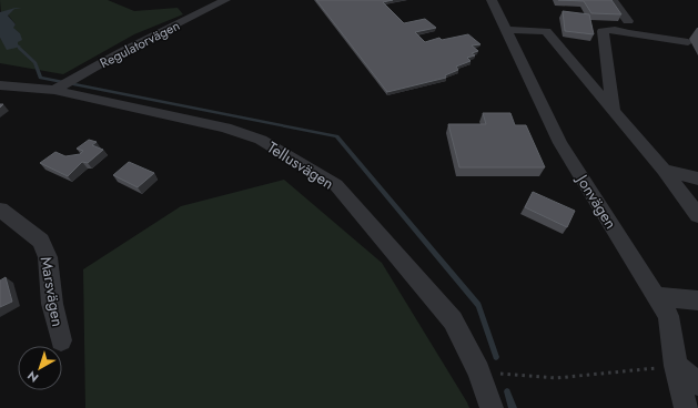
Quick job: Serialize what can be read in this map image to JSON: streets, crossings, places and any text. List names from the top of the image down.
{
  "streets": {
    "street": [
      "Regulatorvägen",
      "Tellusvägen",
      "Jonvägen",
      "Marsvägen"
    ]
  },
  "crossings": [
    ["Regulatorvägen", "Tellusvägen"]
  ],
  "north": "bottom left"
}
